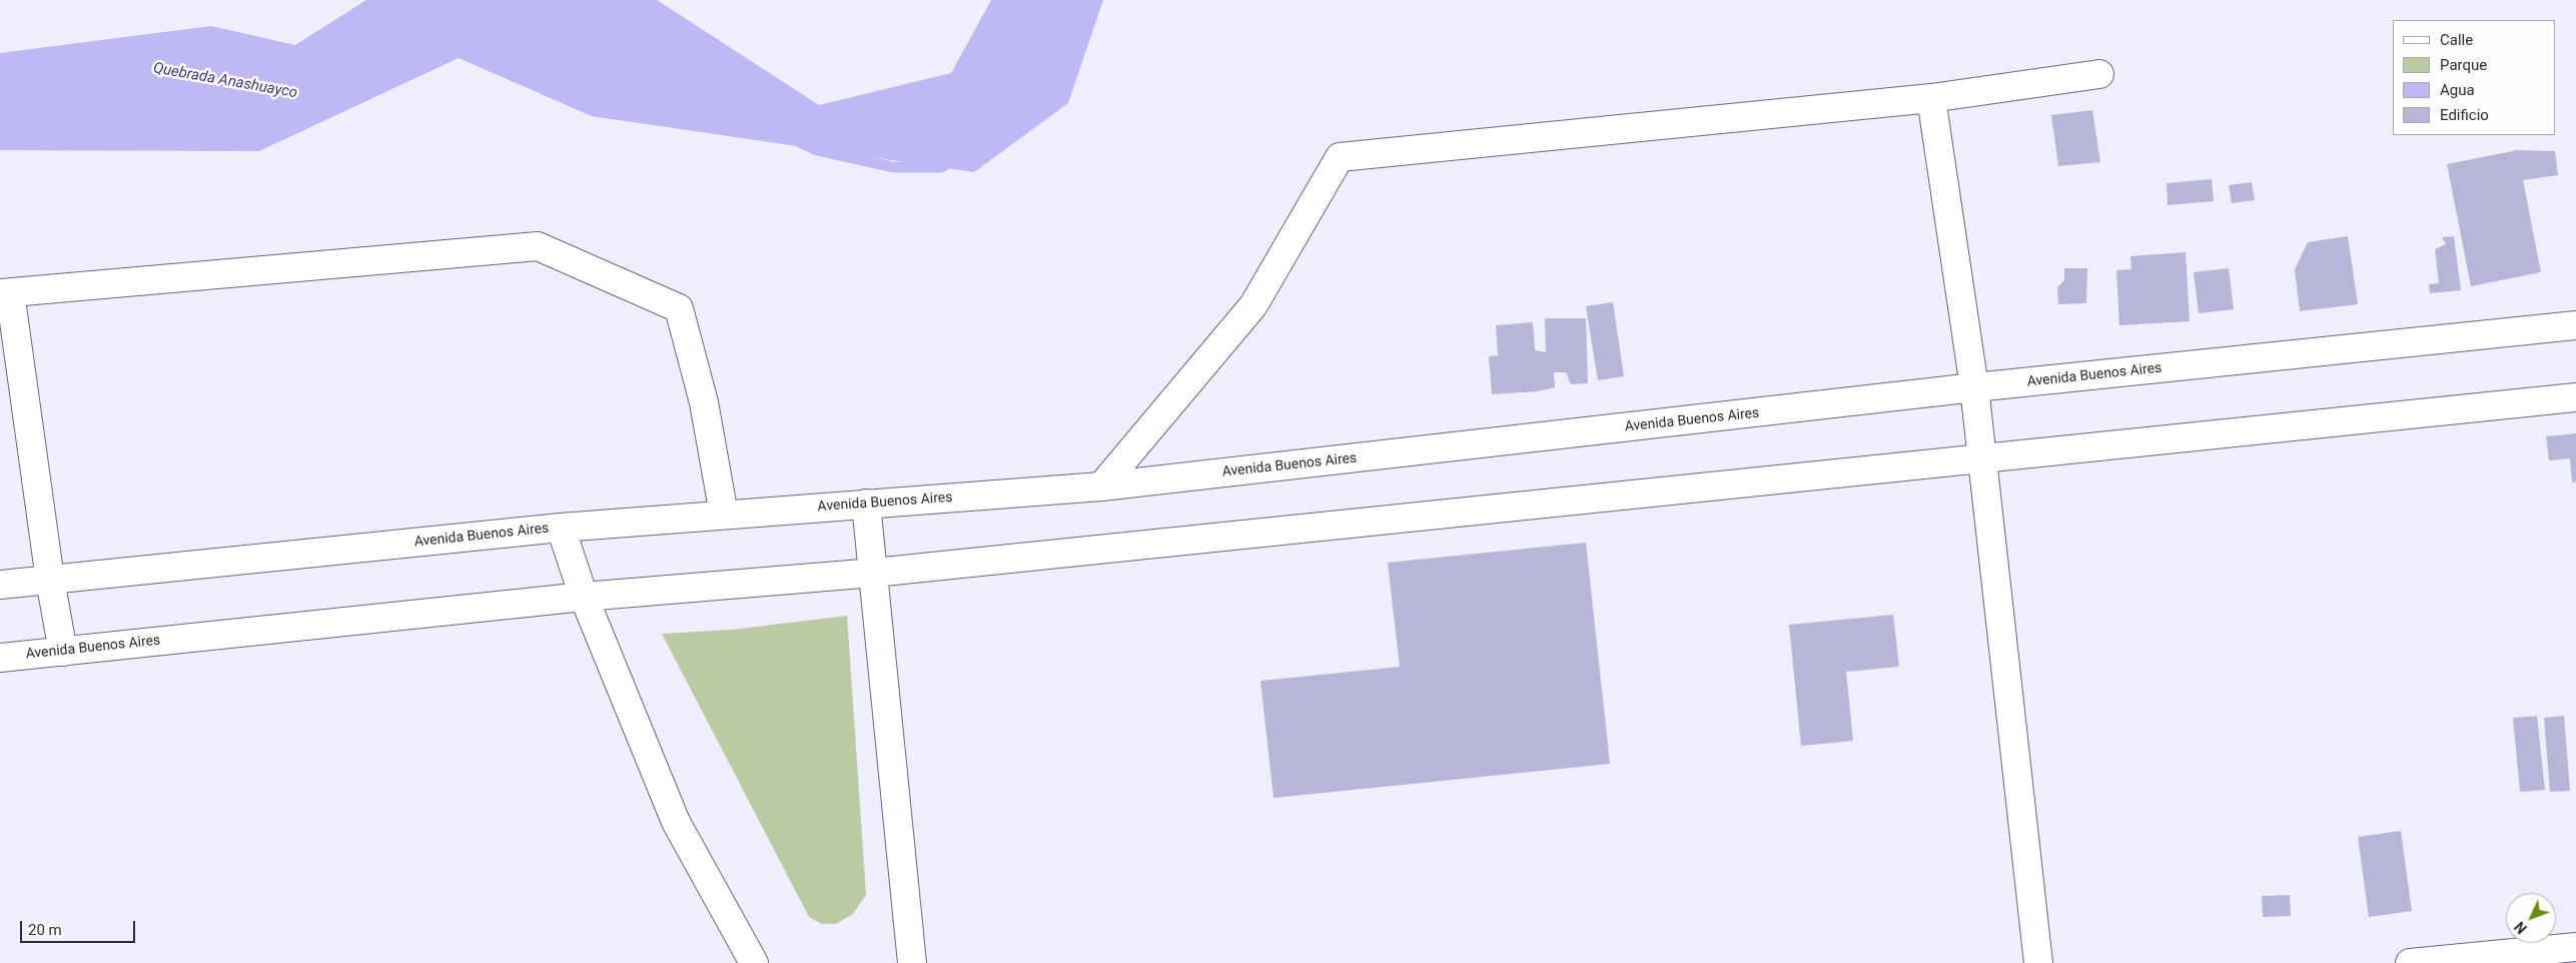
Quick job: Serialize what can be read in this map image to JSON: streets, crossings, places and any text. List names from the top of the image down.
{
  "streets": {
    "street": ["Avenida Buenos Aires"]
  },
  "water": ["Quebrada Anashuayco"],
  "legend": [
    "Calle",
    "Parque",
    "Agua",
    "Edificio"
  ],
  "scale_bar": "20 m",
  "north": "bottom left"
}
